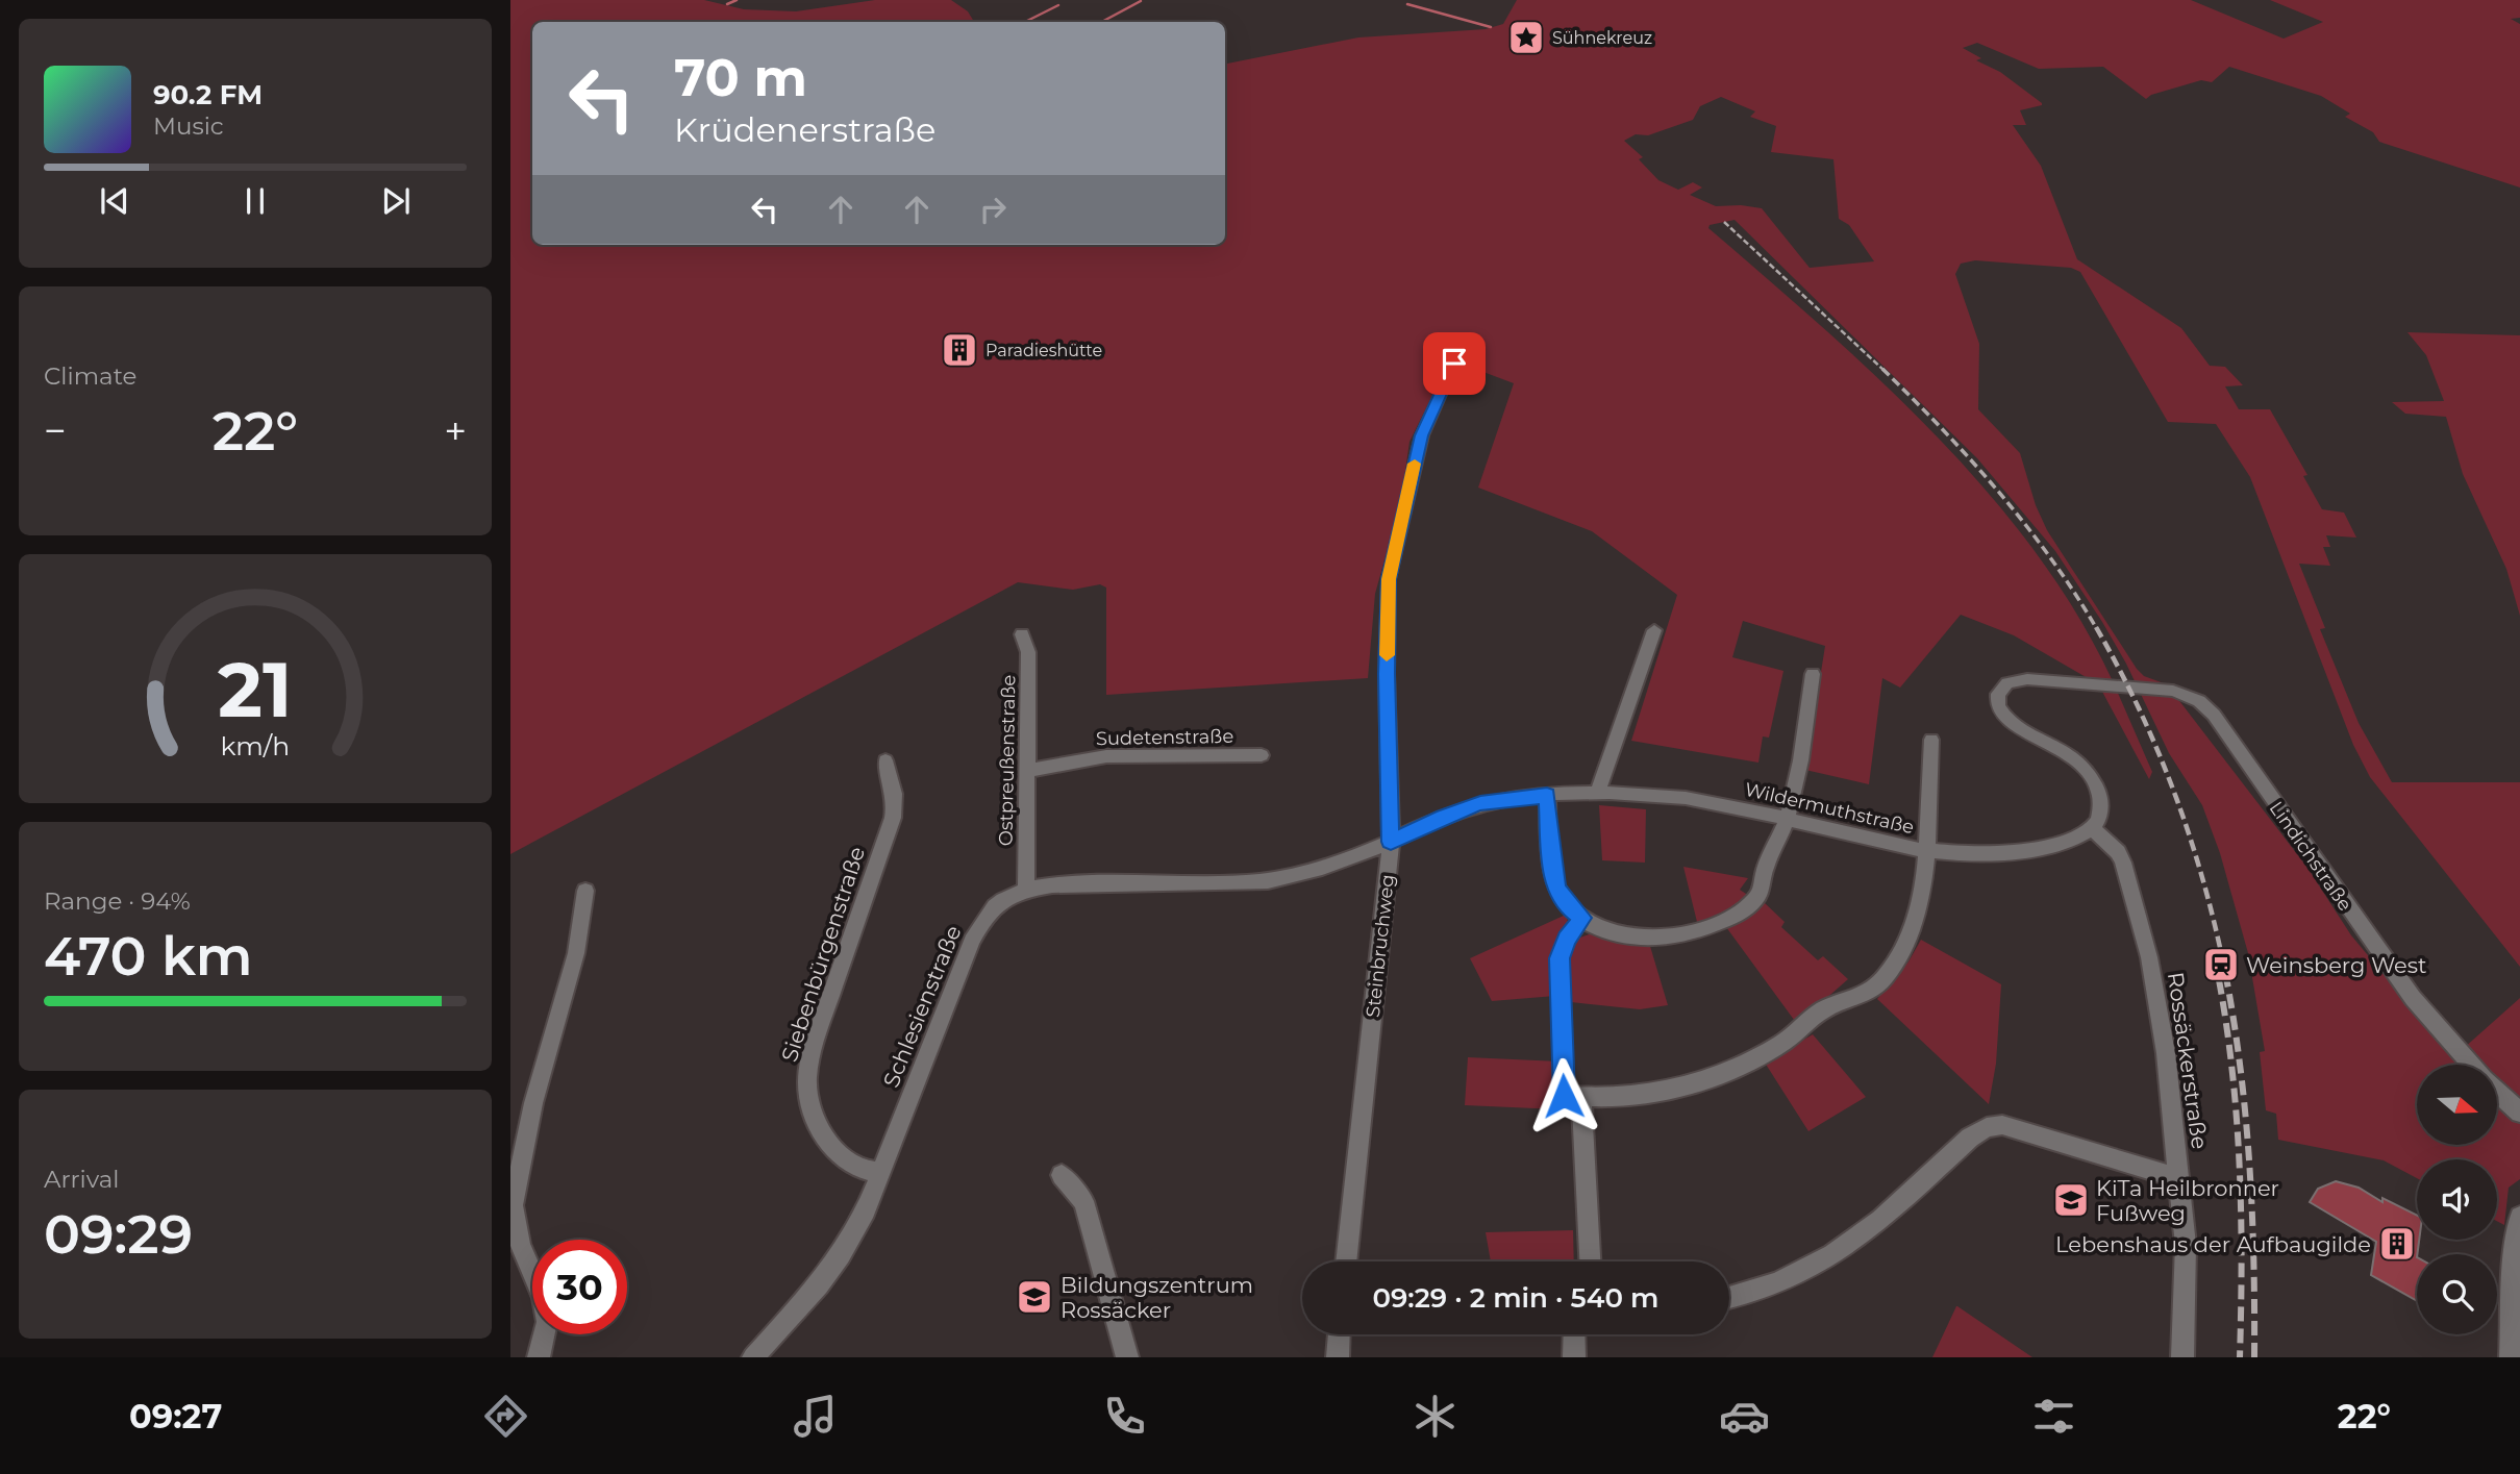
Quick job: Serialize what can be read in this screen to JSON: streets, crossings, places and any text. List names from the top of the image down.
{
  "streets": {
    "street": [
      "Sudetenstraße",
      "Ostpreußenstraße",
      "Wildermuthstraße",
      "Lindichstraße",
      "Steinbruchweg",
      "Siebenbürgenstraße",
      "Schlesienstraße",
      "Rossäckerstraße"
    ]
  },
  "crossings": [
    ["Sudetenstraße", "Ostpreußenstraße"],
    ["Ostpreußenstraße", "Schlesienstraße"],
    ["Wildermuthstraße", "Lindichstraße"],
    ["Wildermuthstraße", "Steinbruchweg"],
    ["Wildermuthstraße", "Schlesienstraße"],
    ["Wildermuthstraße", "Rossäckerstraße"],
    ["Lindichstraße", "Rossäckerstraße"],
    ["Steinbruchweg", "Schlesienstraße"],
    ["Siebenbürgenstraße", "Schlesienstraße"]
  ],
  "places": {
    "place": ["Sühnekreuz"],
    "building": ["Paradieshütte", "Lebenshaus der Aufbaugilde"],
    "station": ["Weinsberg West"],
    "school or university": ["KiTa Heilbronner Fußweg", "Bildungszentrum Rossäcker"]
  },
  "north": "right",
  "page": {
    "turn": ["70 m", "Krüdenerstraße"],
    "song": ["90.2 FM", "Music"],
    "tile": [
      "Climate",
      ["Range · 94%", "470 km"],
      ["Arrival", "09:29"]
    ],
    "heat": ["−", "22°", "+"],
    "limit": "30",
    "trip": "09:29 · 2 min · 540 m",
    "tabs": ["09:27", "22°"],
    "gauge": ["21", "km/h"]
  }
}
